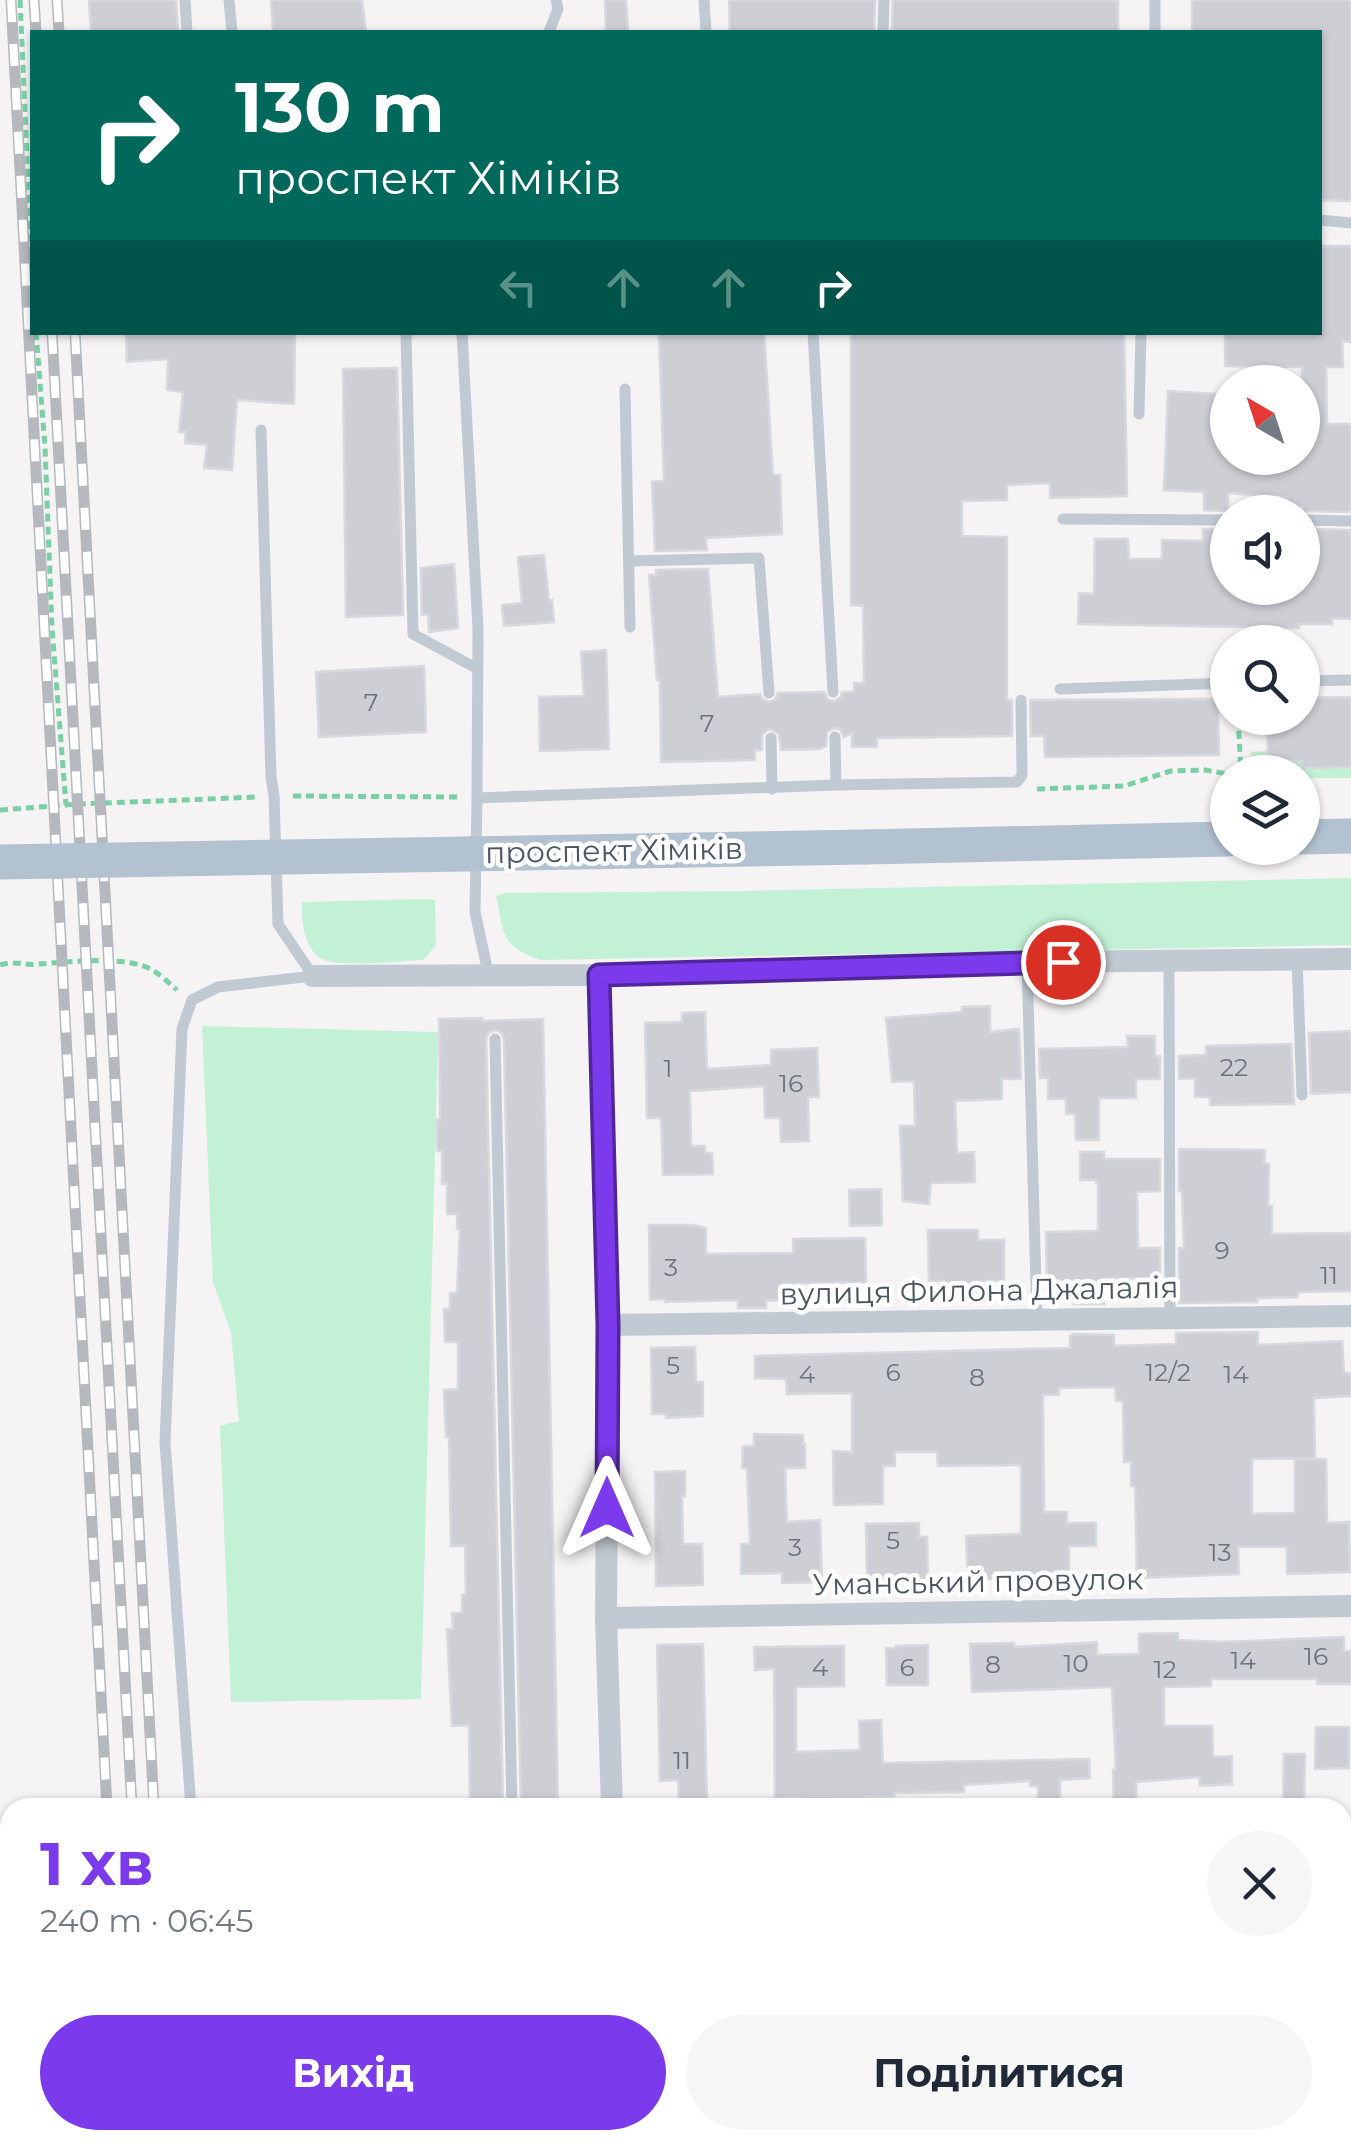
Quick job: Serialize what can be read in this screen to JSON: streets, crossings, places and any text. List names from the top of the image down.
{
  "streets": {
    "main road": ["проспект Хіміків"],
    "street": ["вулиця Филона Джалалія", "Уманський провулок"]
  },
  "house_numbers": [
    "7",
    "7",
    "22",
    "1",
    "16",
    "9",
    "3",
    "11",
    "5",
    "6",
    "12/2",
    "4",
    "14",
    "8",
    "5",
    "3",
    "13",
    "16",
    "14",
    "10",
    "8",
    "4",
    "6",
    "12",
    "11"
  ],
  "north": "top left",
  "page": {
    "turn": ["130 m", "проспект Хіміків"],
    "heading": ["1 хв", "240 m · 06:45"],
    "buttons": ["Вихід", "Поділитися"]
  }
}
